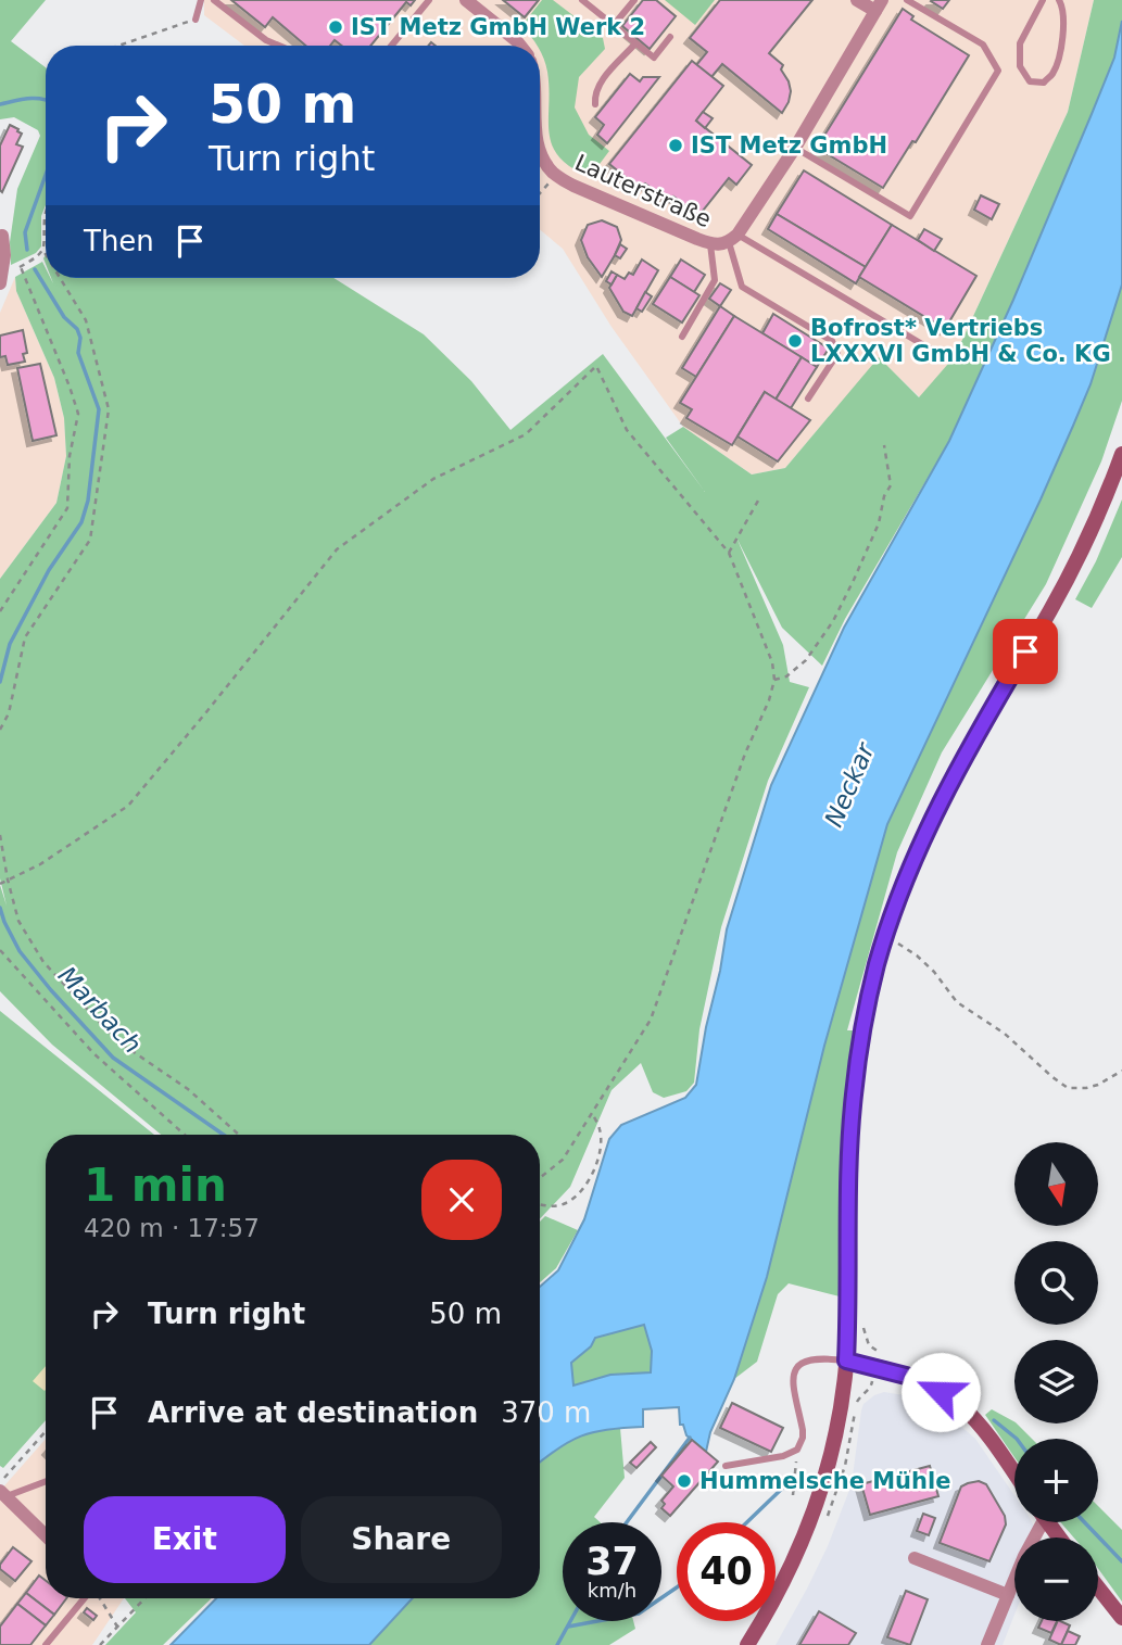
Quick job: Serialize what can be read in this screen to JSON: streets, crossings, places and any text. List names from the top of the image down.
{
  "streets": {
    "street": ["Lauterstraße"]
  },
  "water": ["Neckar", "Marbach"],
  "places": [
    "IST Metz GmbH Werk 2",
    "IST Metz GmbH",
    "Bofrost* Vertriebs LXXXVI GmbH & Co. KG",
    "Hummelsche Mühle"
  ],
  "north": "bottom",
  "page": {
    "turn": ["50 m", "Turn right"],
    "then": "Then",
    "heading": ["1 min", "420 m · 17:57"],
    "map_buttons": ["+", "−"],
    "list": [
      {
        "name": "Turn right",
        "value": "50 m"
      },
      {
        "name": "Arrive at destination",
        "value": "370 m"
      }
    ],
    "buttons": ["Exit", "Share"],
    "speed": "37 km/h",
    "limit": "40"
  }
}
